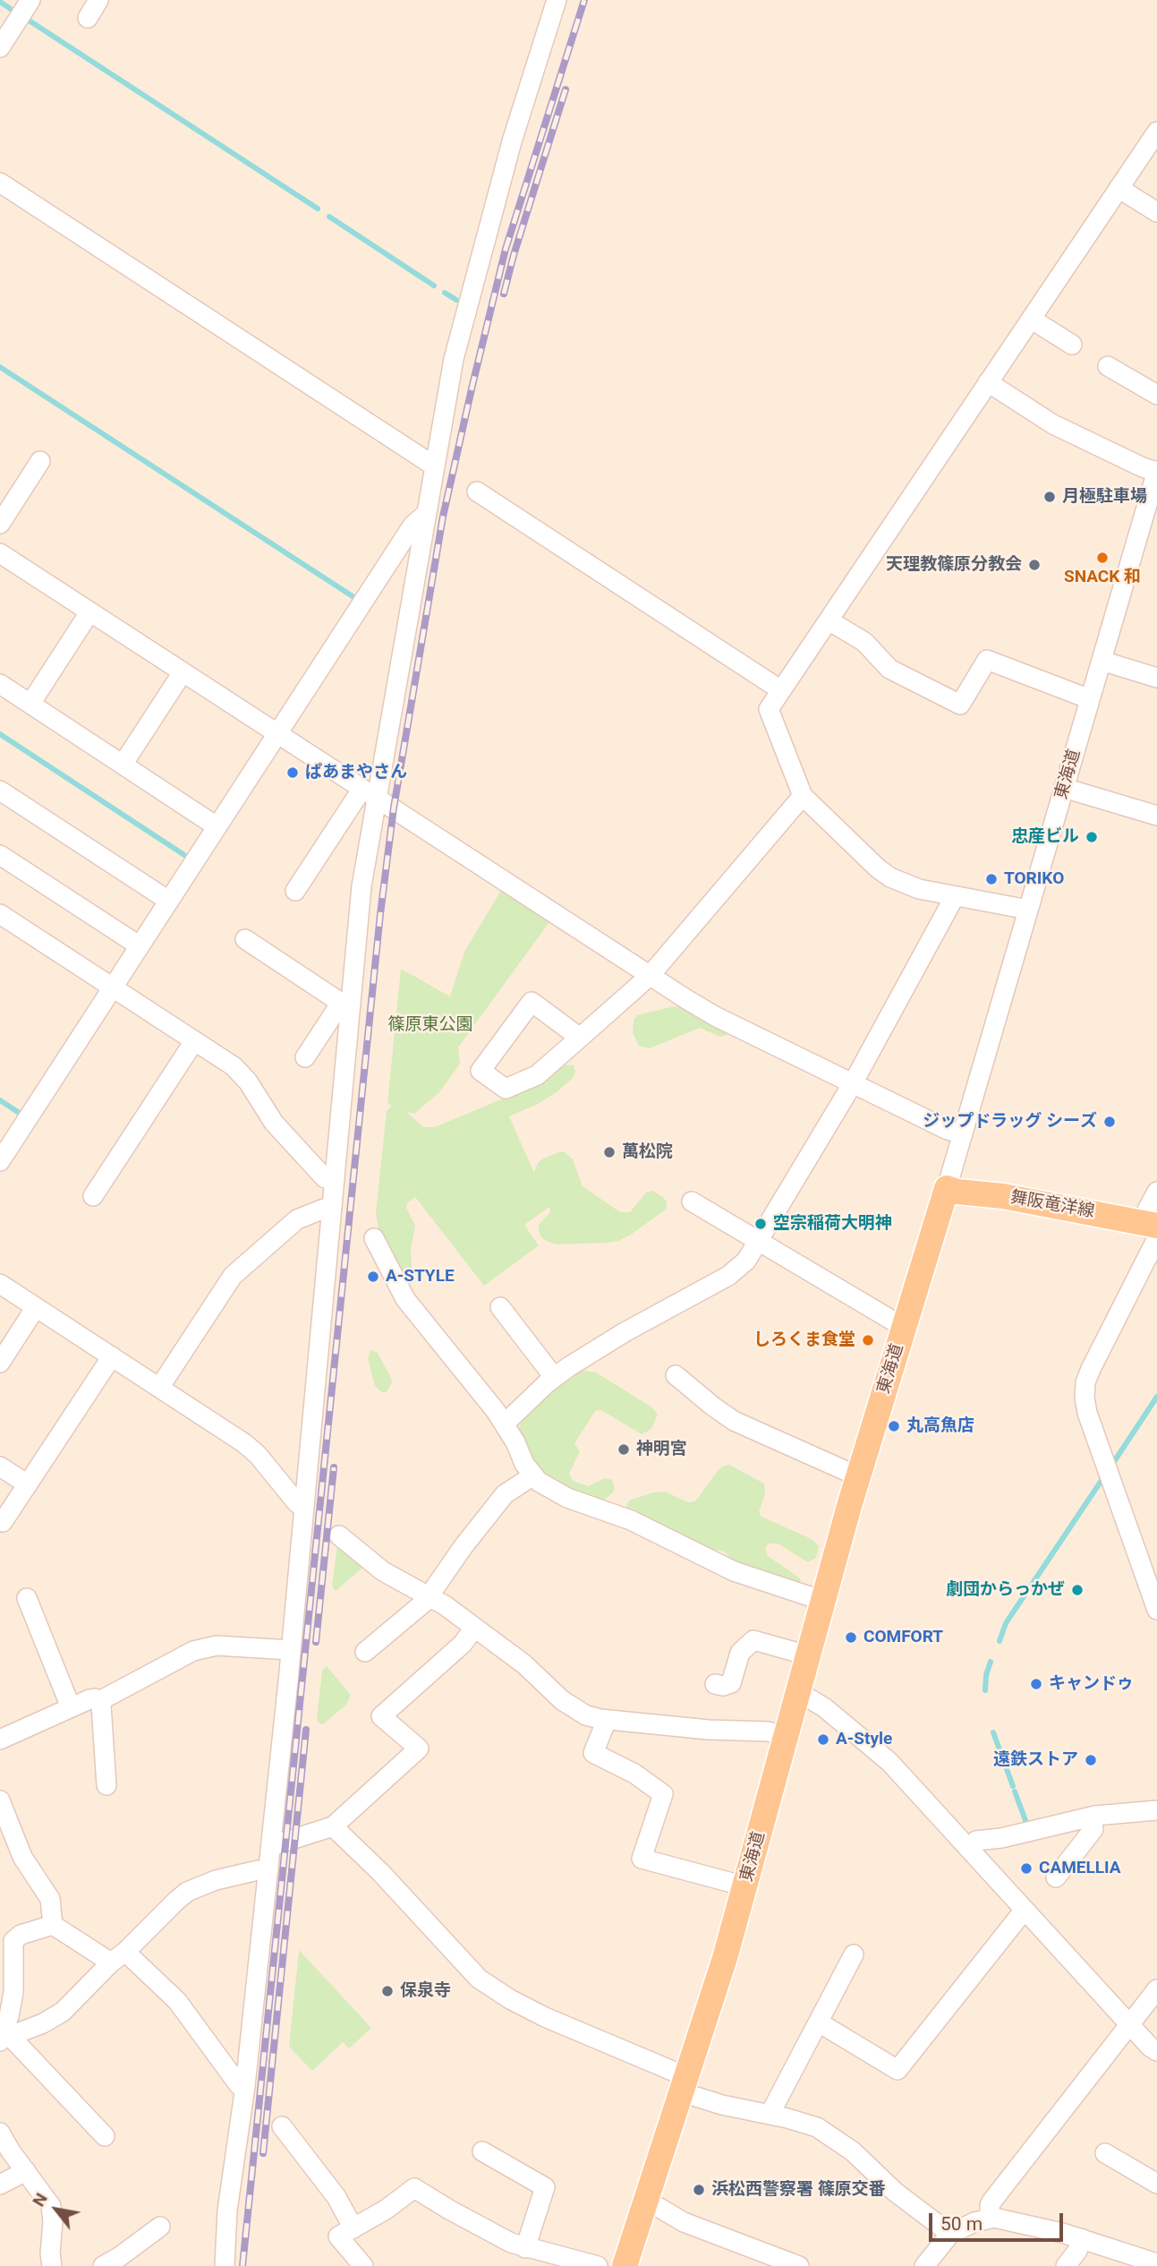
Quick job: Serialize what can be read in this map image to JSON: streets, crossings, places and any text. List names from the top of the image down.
{
  "streets": {
    "main road": ["東海道", "舞阪竜洋線"]
  },
  "crossings": [
    ["東海道", "舞阪竜洋線"]
  ],
  "parks": ["篠原東公園"],
  "places": [
    "月極駐車場",
    "SNACK 和",
    "天理教篠原分教会",
    "ぱあまやさん",
    "忠産ビル",
    "TORIKO",
    "ジップドラッグ シーズ",
    "萬松院",
    "空宗稲荷大明神",
    "A-STYLE",
    "しろくま食堂",
    "丸高魚店",
    "神明宮",
    "劇団からっかぜ",
    "COMFORT",
    "キャンドゥ",
    "A-Style",
    "遠鉄ストア",
    "CAMELLIA",
    "保泉寺",
    "浜松西警察署 篠原交番"
  ],
  "scale_bar": "50 m",
  "north": "top left"
}
